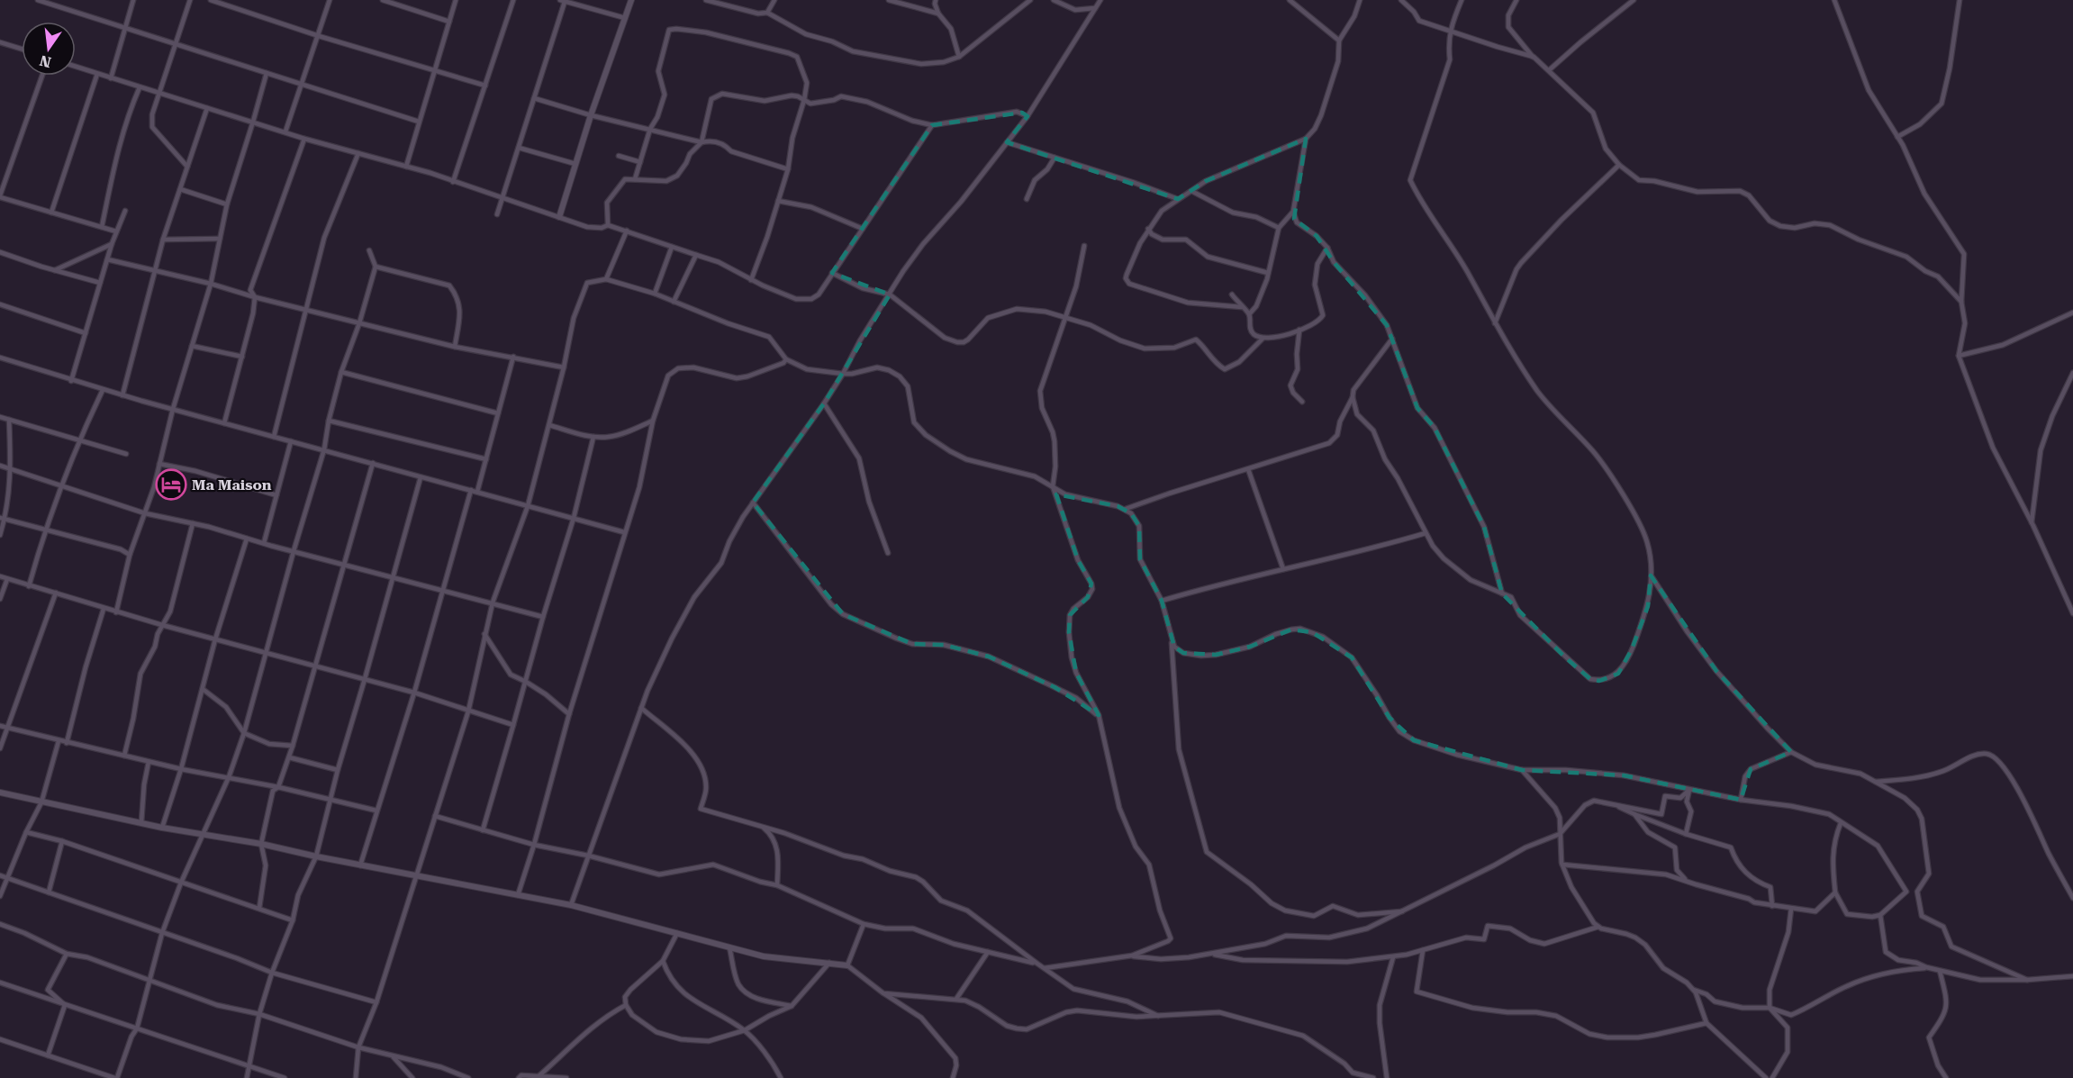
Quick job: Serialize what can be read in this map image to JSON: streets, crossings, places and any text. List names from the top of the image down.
{
  "places": {
    "hotel": ["Ma Maison"]
  },
  "north": "bottom"
}
